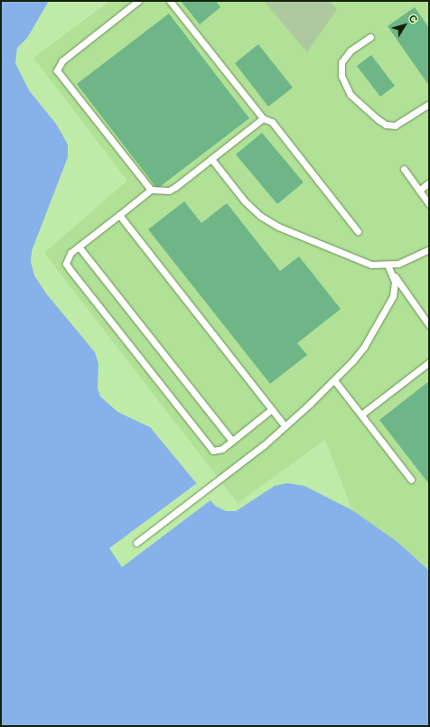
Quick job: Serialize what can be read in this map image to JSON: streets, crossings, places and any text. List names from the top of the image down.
{
  "north": "top right"
}
